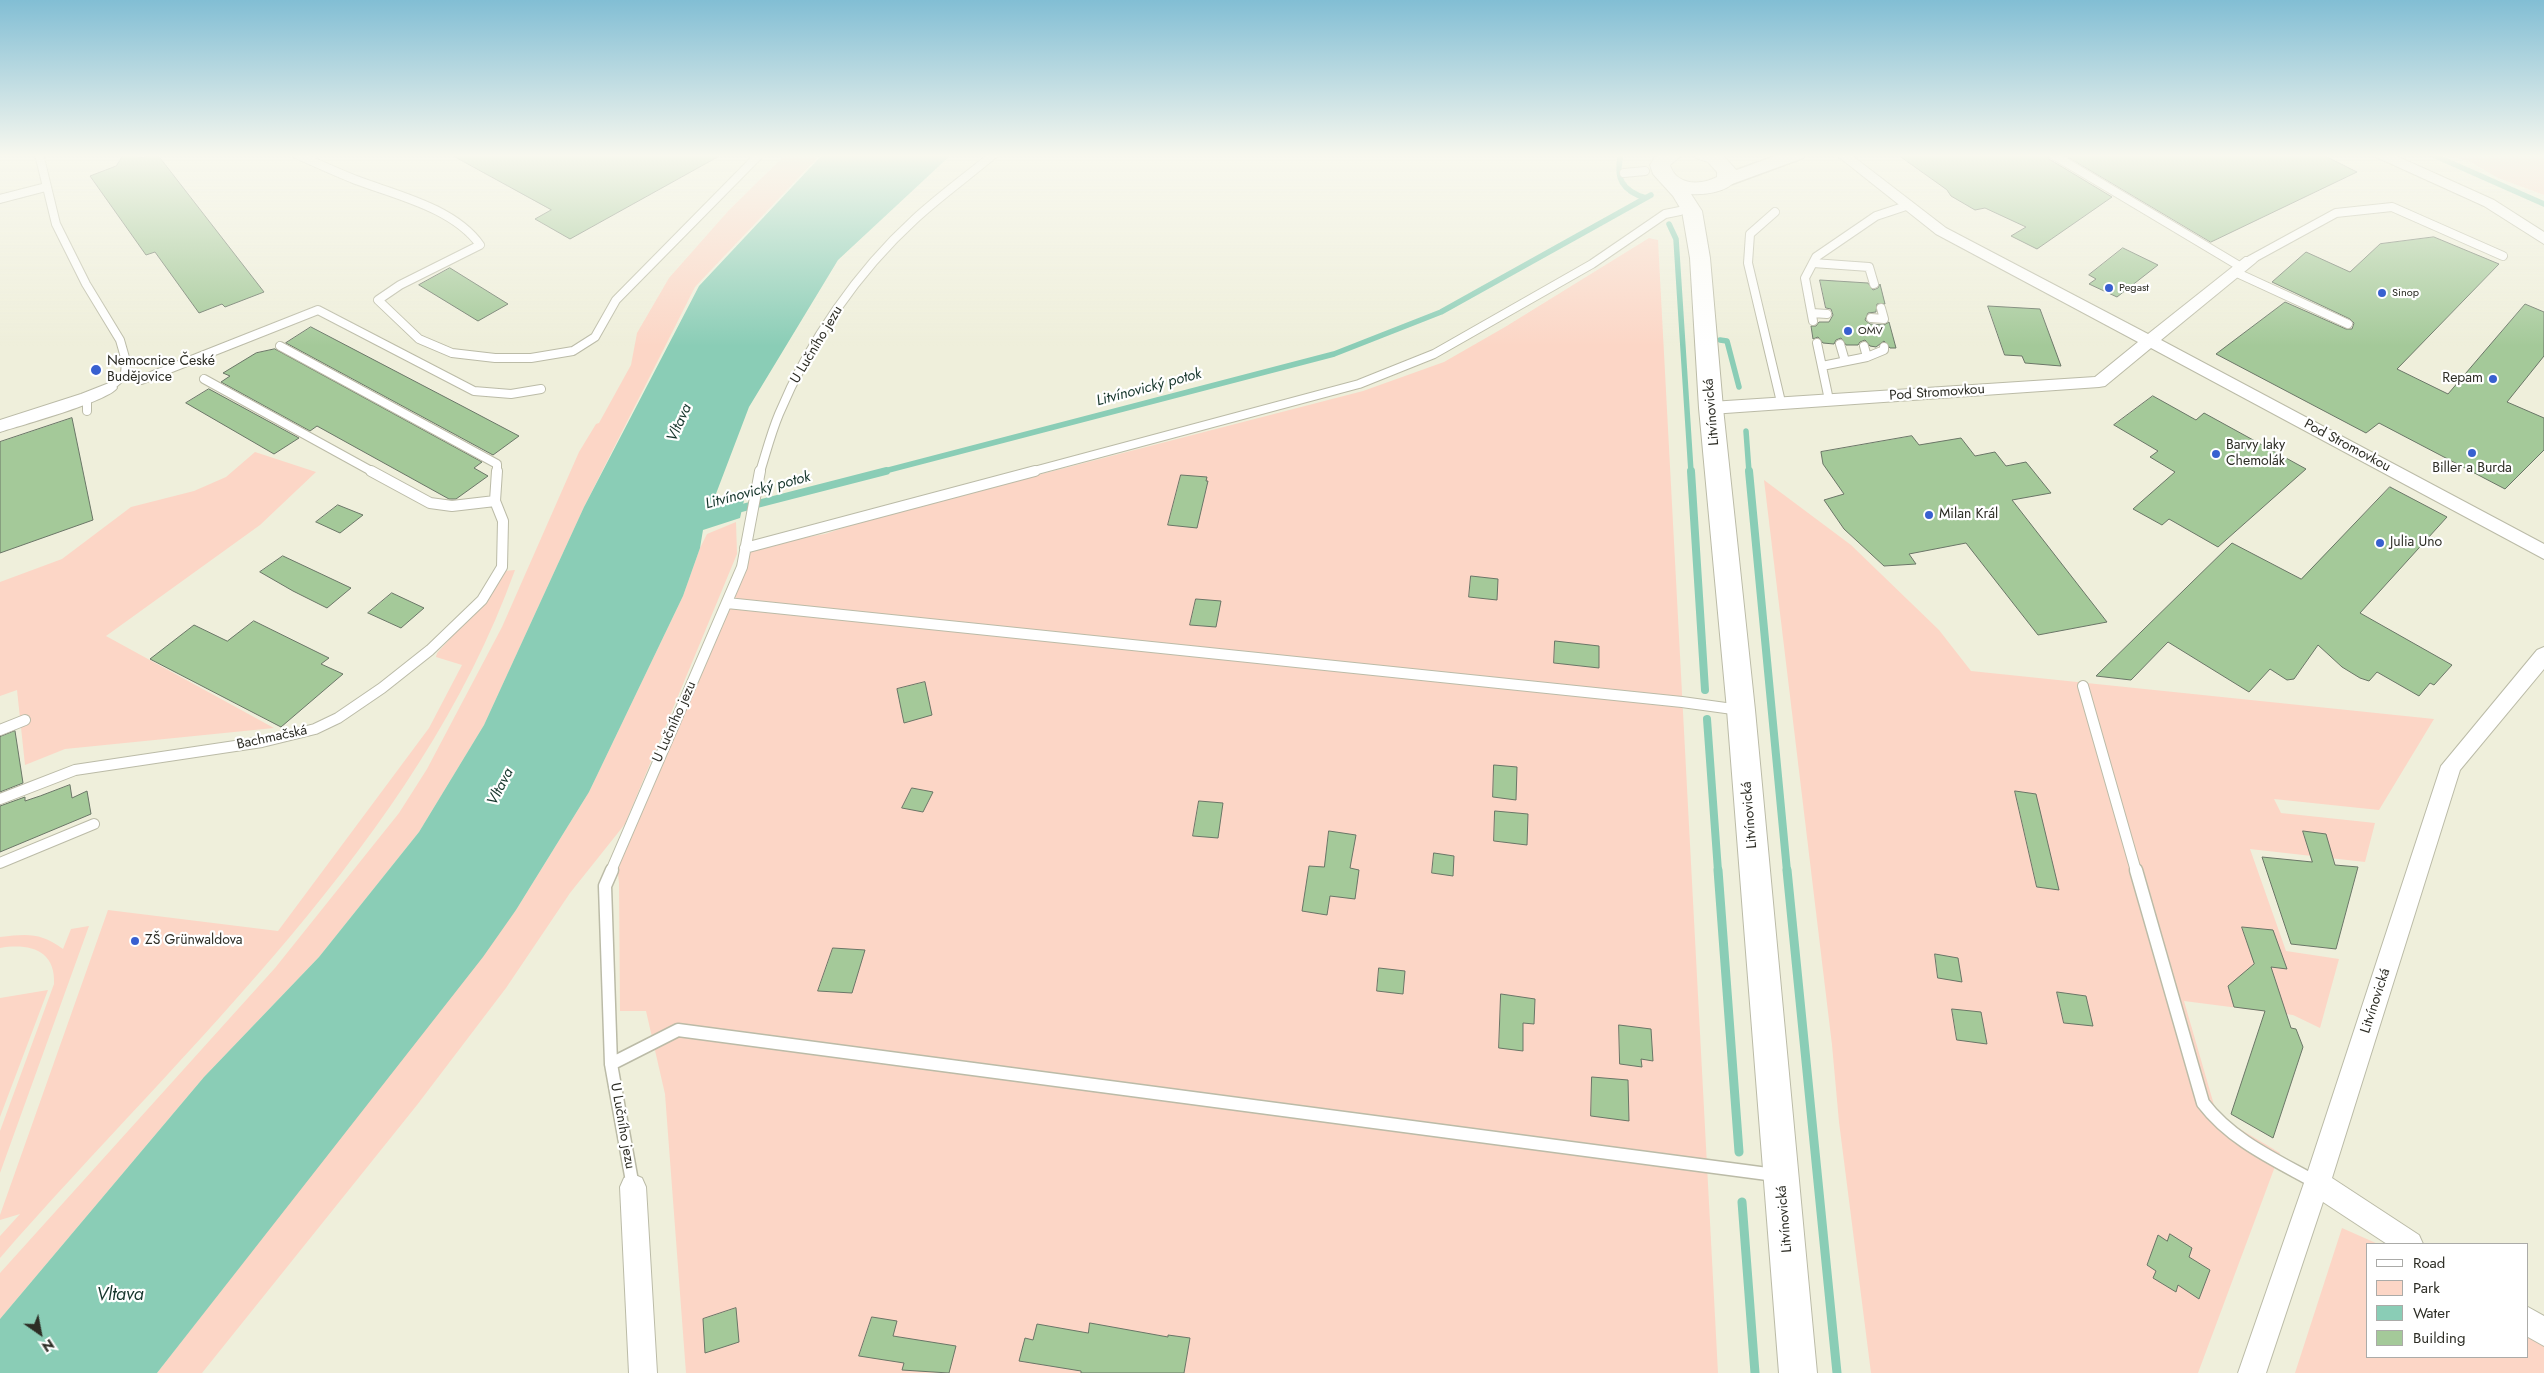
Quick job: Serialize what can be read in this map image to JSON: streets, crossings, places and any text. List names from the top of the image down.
{
  "streets": {
    "main road": ["Litvínovická"],
    "street": ["U Lučního jezu", "Pod Stromovkou"],
    "lane": ["Bachmačská"]
  },
  "crossings": [
    ["Pod Stromovkou", "Litvínovická"]
  ],
  "water": ["Litvínovický potok", "Vltava"],
  "places": [
    "Pegast",
    "Sinop",
    "OMV",
    "Nemocnice České Budějovice",
    "Repam",
    "Biller a Burda",
    "Barvy laky Chemolák",
    "Milan Král",
    "Julia Uno",
    "ZŠ Grünwaldova"
  ],
  "legend": [
    "Road",
    "Park",
    "Water",
    "Building"
  ],
  "north": "bottom right"
}
